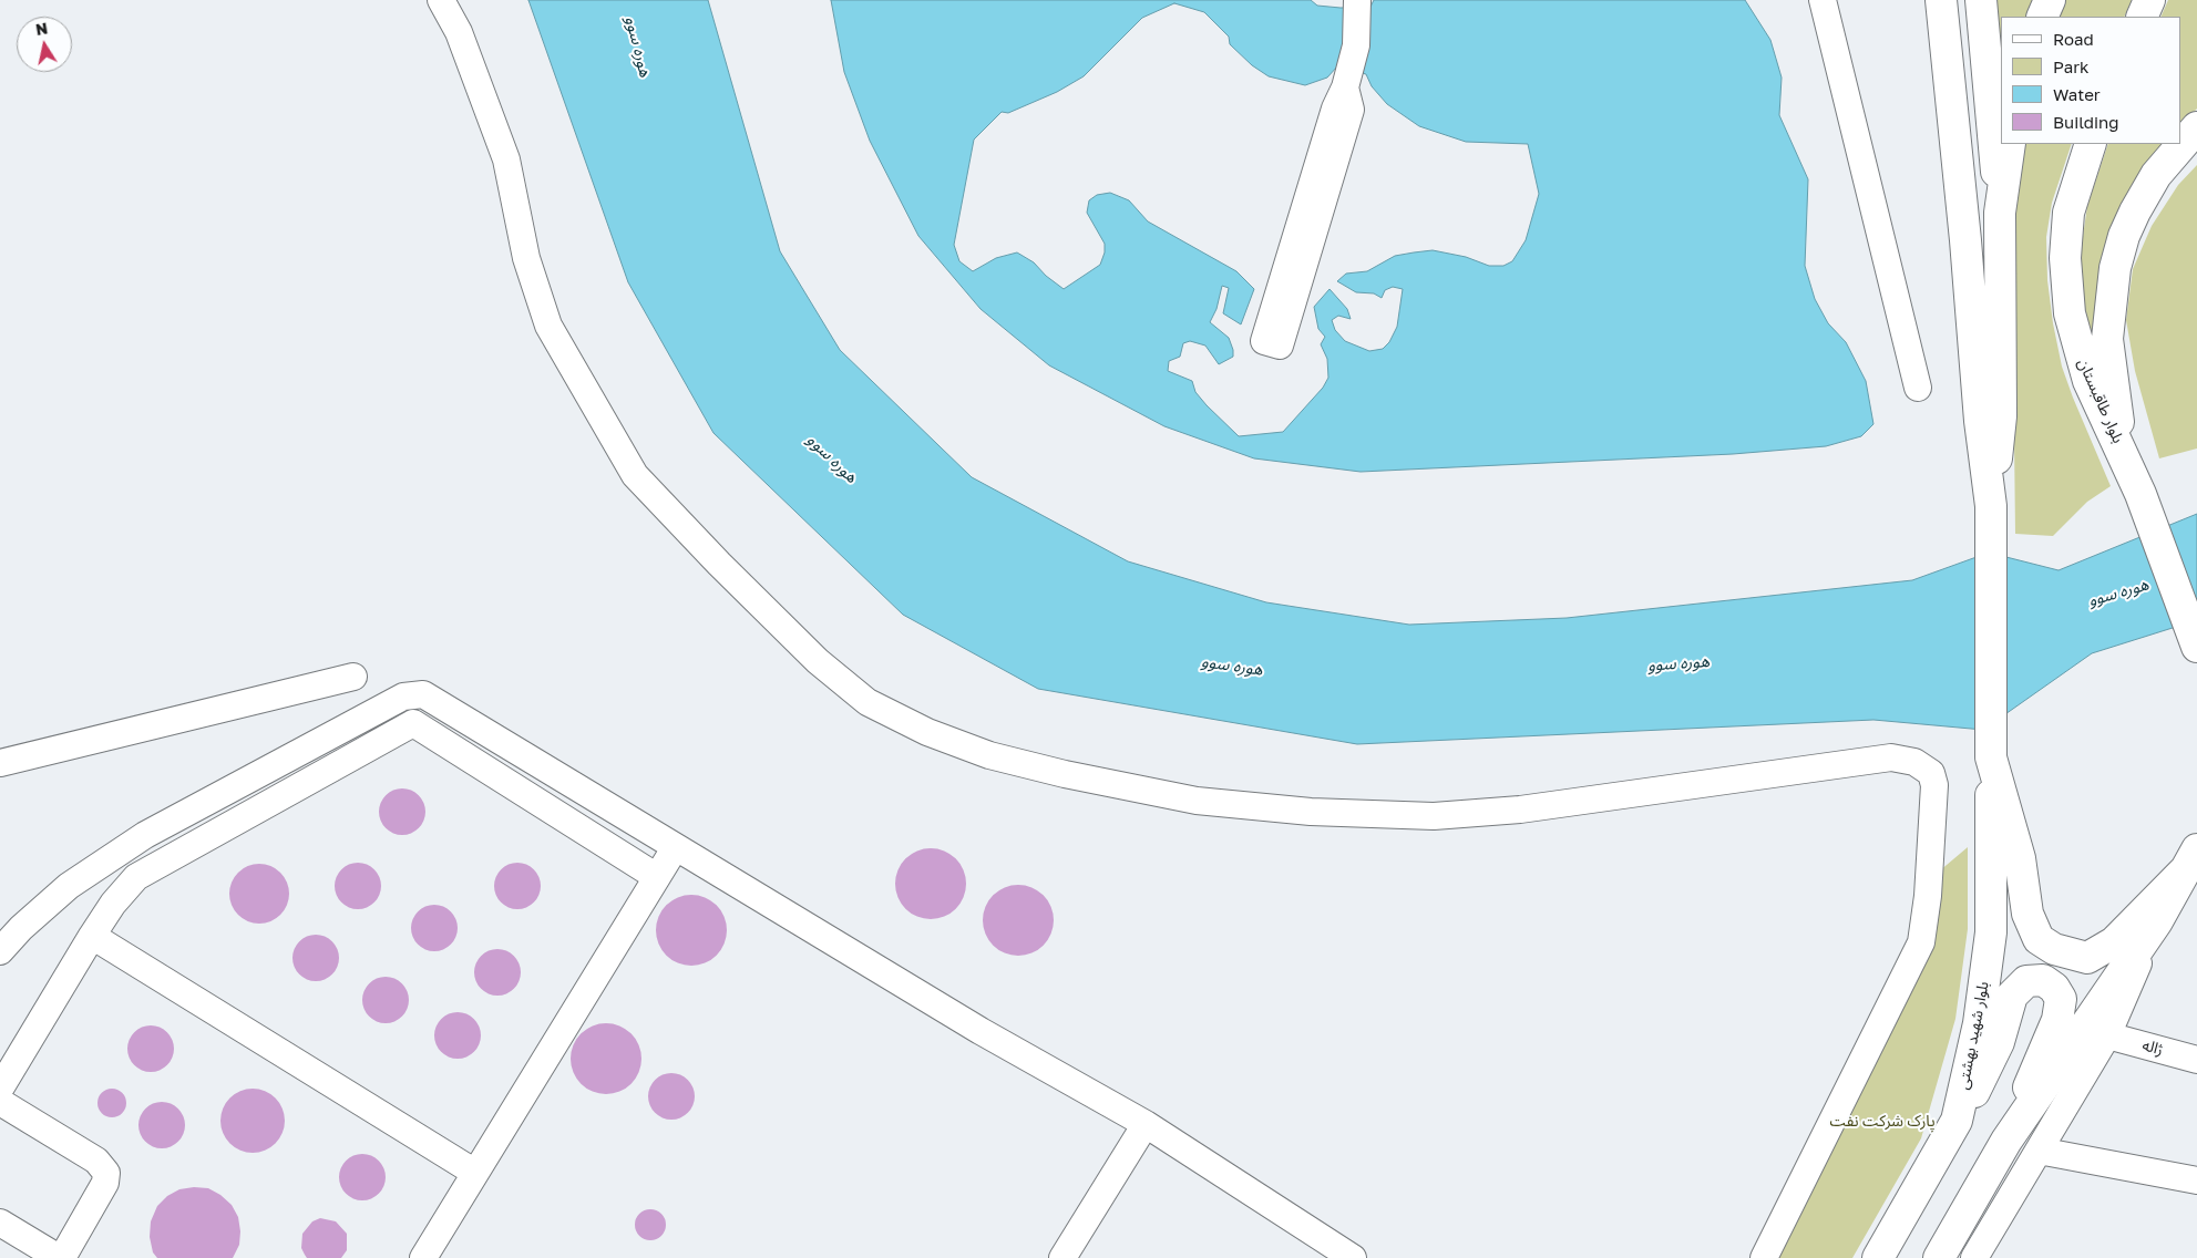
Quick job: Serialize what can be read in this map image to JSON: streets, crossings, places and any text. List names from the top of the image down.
{
  "streets": {
    "main road": ["بلوار طاقبستان", "بلوار شهید بهشتی"],
    "street": ["ژاله"]
  },
  "water": ["هوره سوو"],
  "parks": ["پارک شرکت نفت"],
  "legend": [
    "Road",
    "Park",
    "Water",
    "Building"
  ],
  "north": "top"
}
